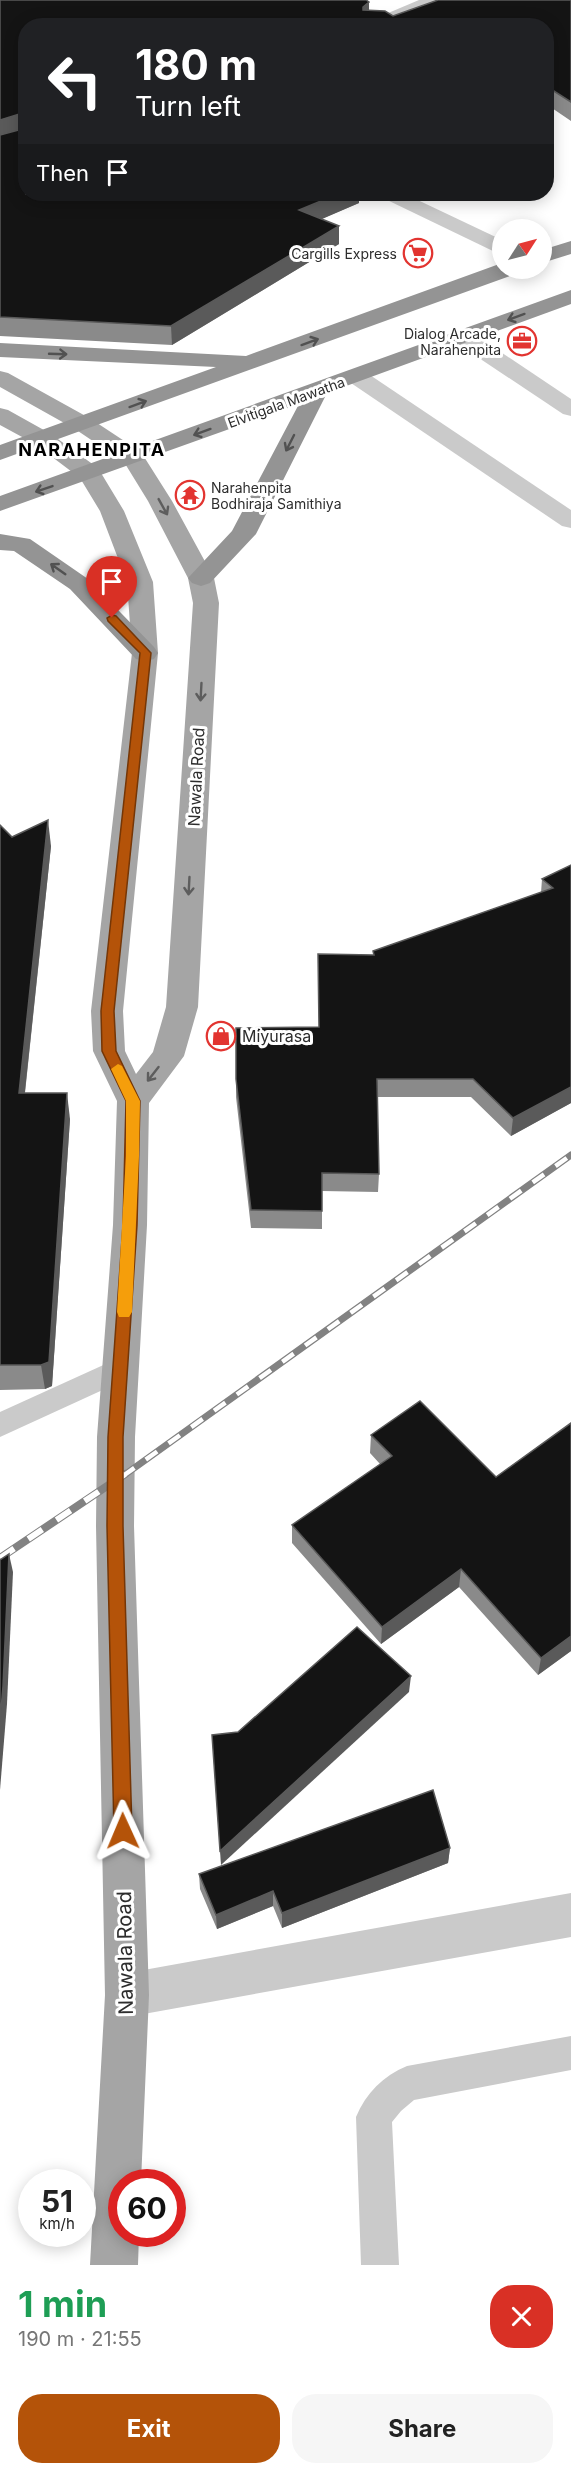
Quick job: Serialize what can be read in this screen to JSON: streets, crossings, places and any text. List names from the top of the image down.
{
  "streets": {
    "highway": ["Elvitigala Mawatha"],
    "main road": ["Nawala Road"]
  },
  "crossings": [
    ["Elvitigala Mawatha", "Nawala Road"]
  ],
  "districts": ["NARAHENPITA"],
  "places": {
    "supermarket": ["Cargills Express"],
    "office": ["Dialog Arcade, Narahenpita"],
    "temple": ["Narahenpita Bodhiraja Samithiya"],
    "shop": ["Miyurasa"]
  },
  "north": "top right",
  "page": {
    "turn": ["180 m", "Turn left"],
    "then": "Then",
    "speed": "51 km/h",
    "limit": "60",
    "heading": ["1 min", "190 m · 21:55"],
    "buttons": ["Exit", "Share"]
  }
}
